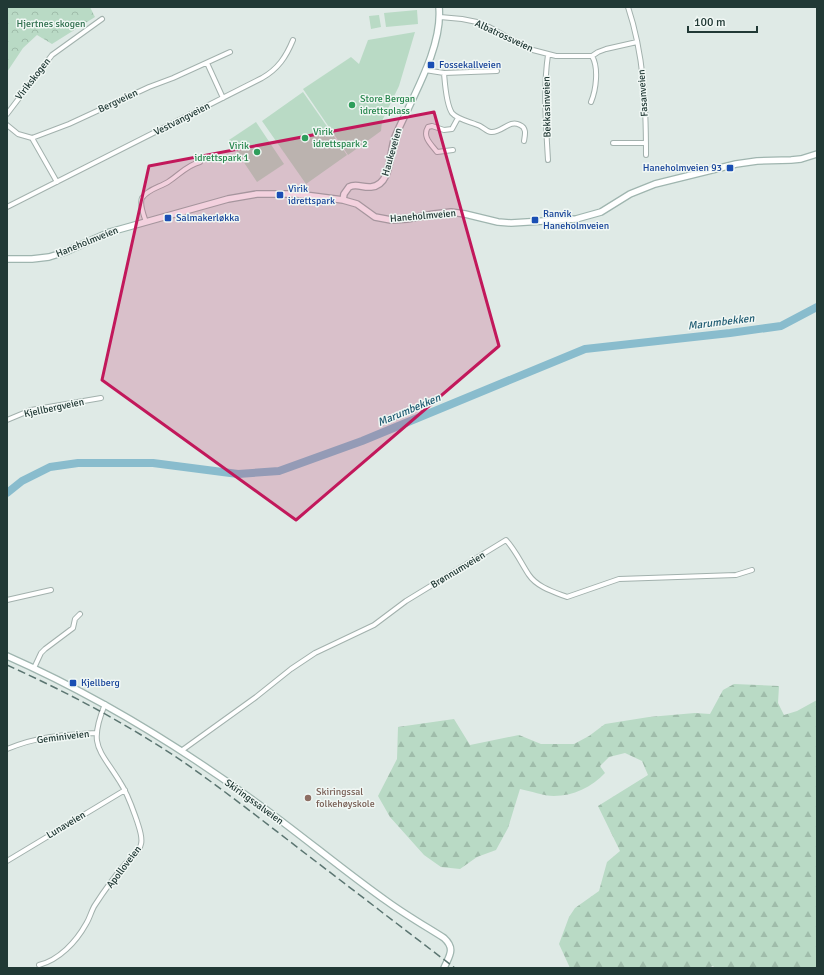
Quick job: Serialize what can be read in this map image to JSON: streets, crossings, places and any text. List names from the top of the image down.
{
  "streets": {
    "main road": ["Haukeveien", "Haneholmveien", "Skiringssalveien"],
    "street": [
      "Albatrossveien",
      "Virikskogen",
      "Fasanveien",
      "Bergveien",
      "Bekkasinveien",
      "Vestvangveien",
      "Kjellbergveien",
      "Brønnumveien",
      "Geminiveien",
      "Lunaveien",
      "Apolloveien"
    ]
  },
  "crossings": [
    ["Albatrossveien", "Fasanveien"],
    ["Albatrossveien", "Bekkasinveien"],
    ["Albatrossveien", "Haukeveien"],
    ["Haukeveien", "Haneholmveien"],
    ["Brønnumveien", "Skiringssalveien"],
    ["Geminiveien", "Apolloveien"],
    ["Skiringssalveien", "Apolloveien"],
    ["Lunaveien", "Apolloveien"]
  ],
  "water": ["Marumbekken"],
  "parks": ["Hjertnes skogen"],
  "places": {
    "transit": [
      "Fossekallveien",
      "Haneholmveien 93",
      "Virik idrettspark",
      "Salmakerløkka",
      "Ranvik Haneholmveien",
      "Kjellberg"
    ],
    "other": [
      "Store Bergan idrettsplass",
      "Virik idrettspark 2",
      "Virik idrettspark 1",
      "Skiringssal folkehøyskole"
    ]
  },
  "scale_bar": "100 m"
}
